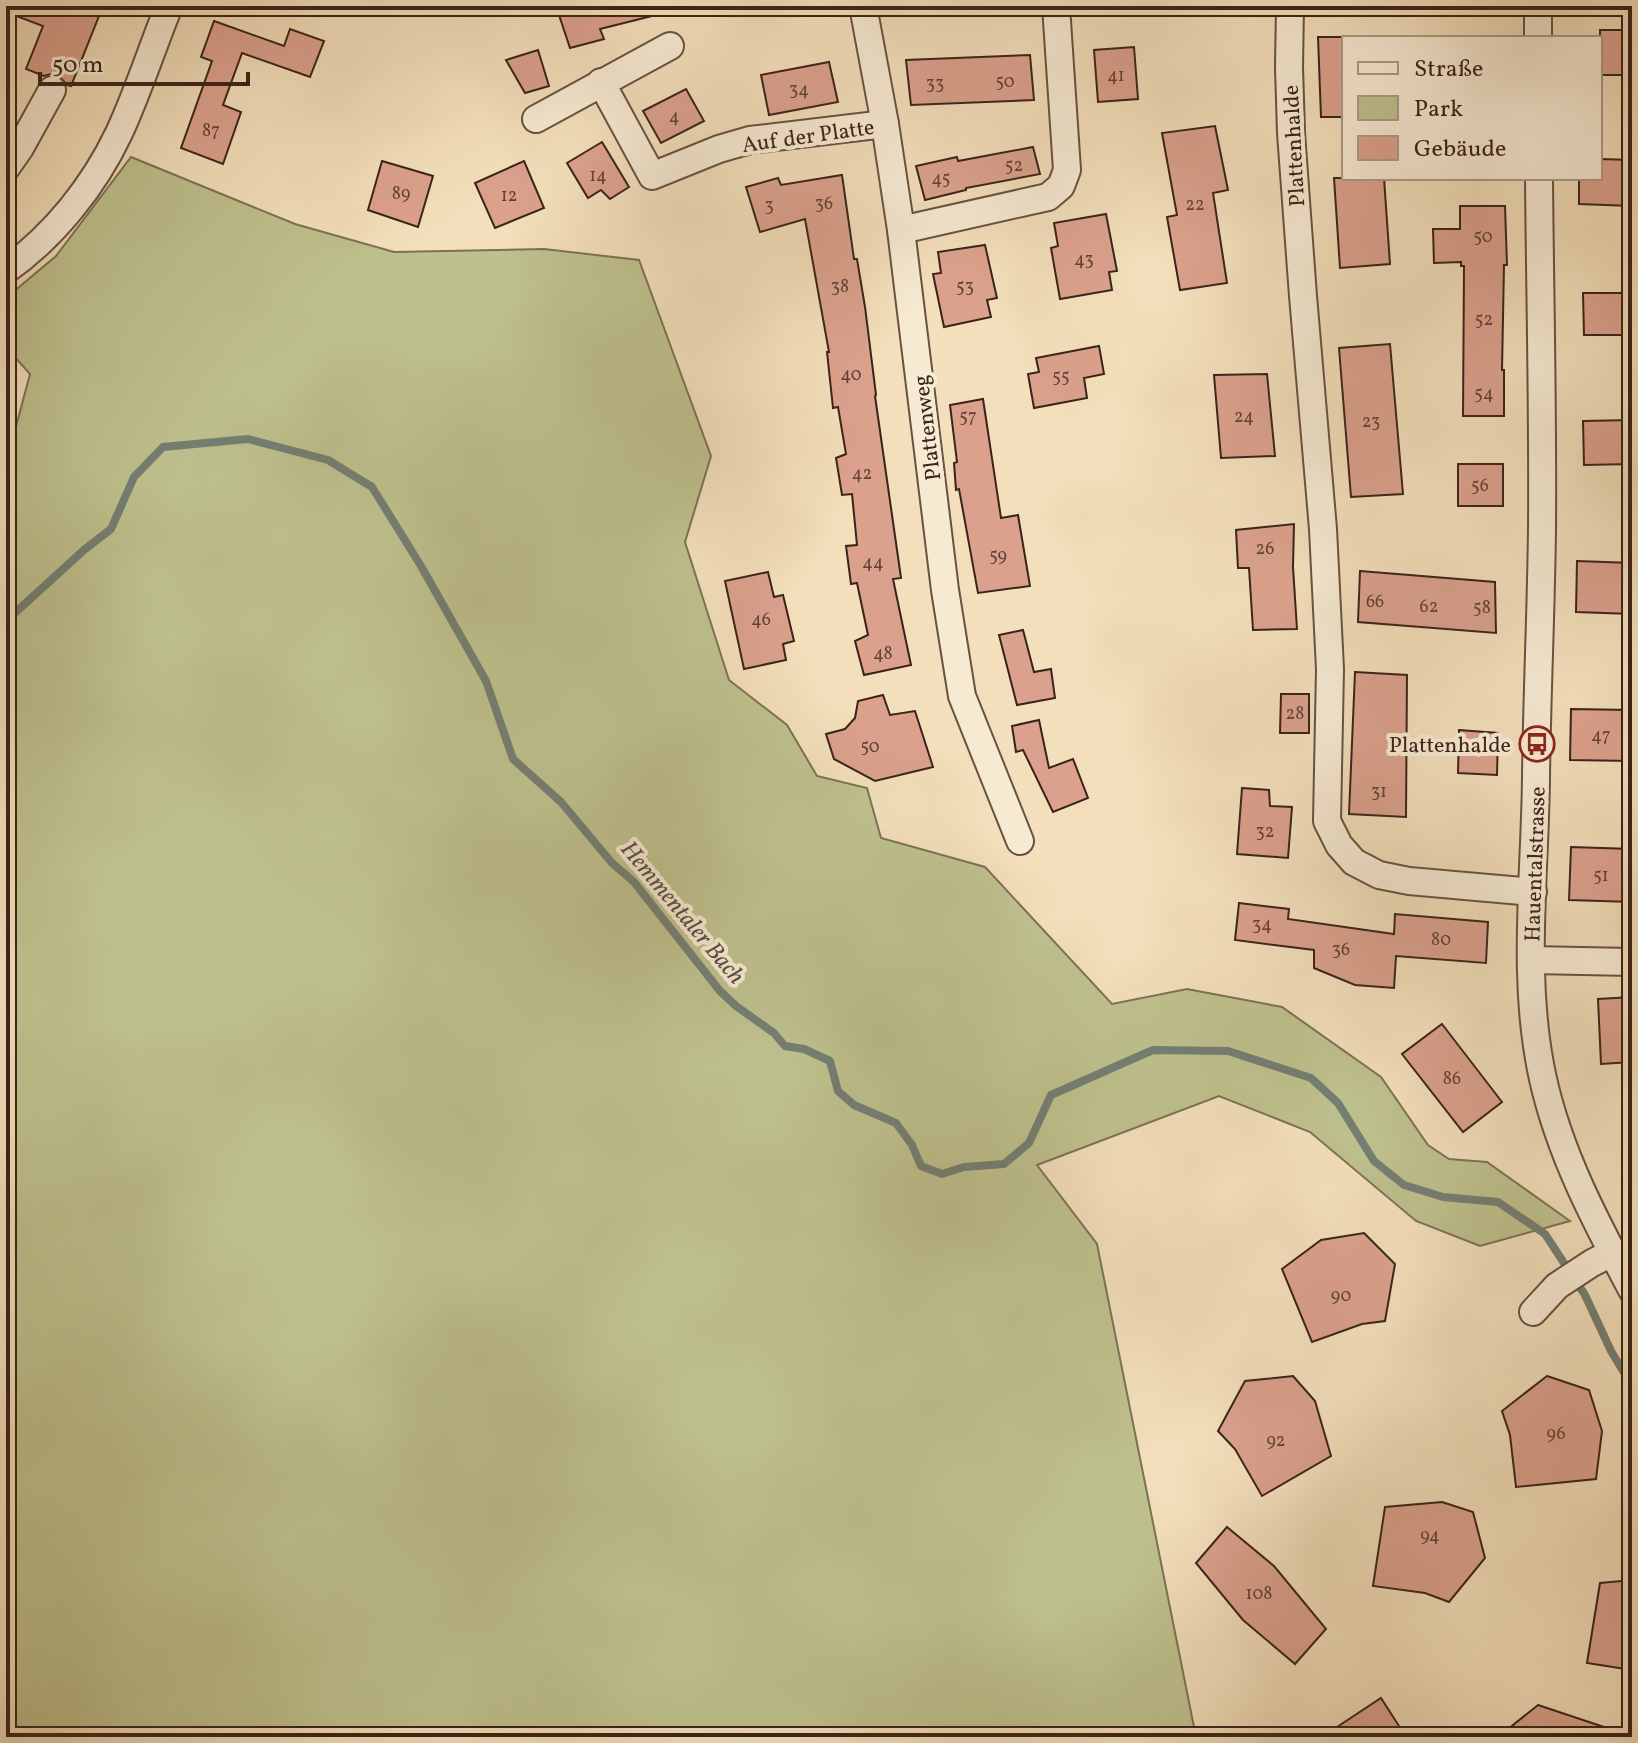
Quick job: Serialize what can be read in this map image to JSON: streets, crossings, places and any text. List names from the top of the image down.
{
  "streets": {
    "street": [
      "Auf der Platte",
      "Plattenhalde",
      "Plattenweg",
      "Hauentalstrasse"
    ]
  },
  "crossings": [
    ["Auf der Platte", "Plattenweg"],
    ["Plattenhalde", "Hauentalstrasse"]
  ],
  "water": ["Hemmentaler Bach"],
  "places": {
    "bus stop": ["Plattenhalde"]
  },
  "house_numbers": [
    "41",
    "50",
    "33",
    "34",
    "4",
    "87",
    "52",
    "14",
    "45",
    "89",
    "12",
    "36",
    "22",
    "3",
    "50",
    "43",
    "38",
    "53",
    "52",
    "40",
    "55",
    "54",
    "57",
    "24",
    "23",
    "42",
    "56",
    "26",
    "59",
    "44",
    "66",
    "62",
    "58",
    "46",
    "48",
    "28",
    "47",
    "50",
    "31",
    "32",
    "51",
    "34",
    "80",
    "36",
    "86",
    "90",
    "96",
    "92",
    "94",
    "108"
  ],
  "legend": ["Straße", "Park", "Gebäude"],
  "scale_bar": "50 m"
}
